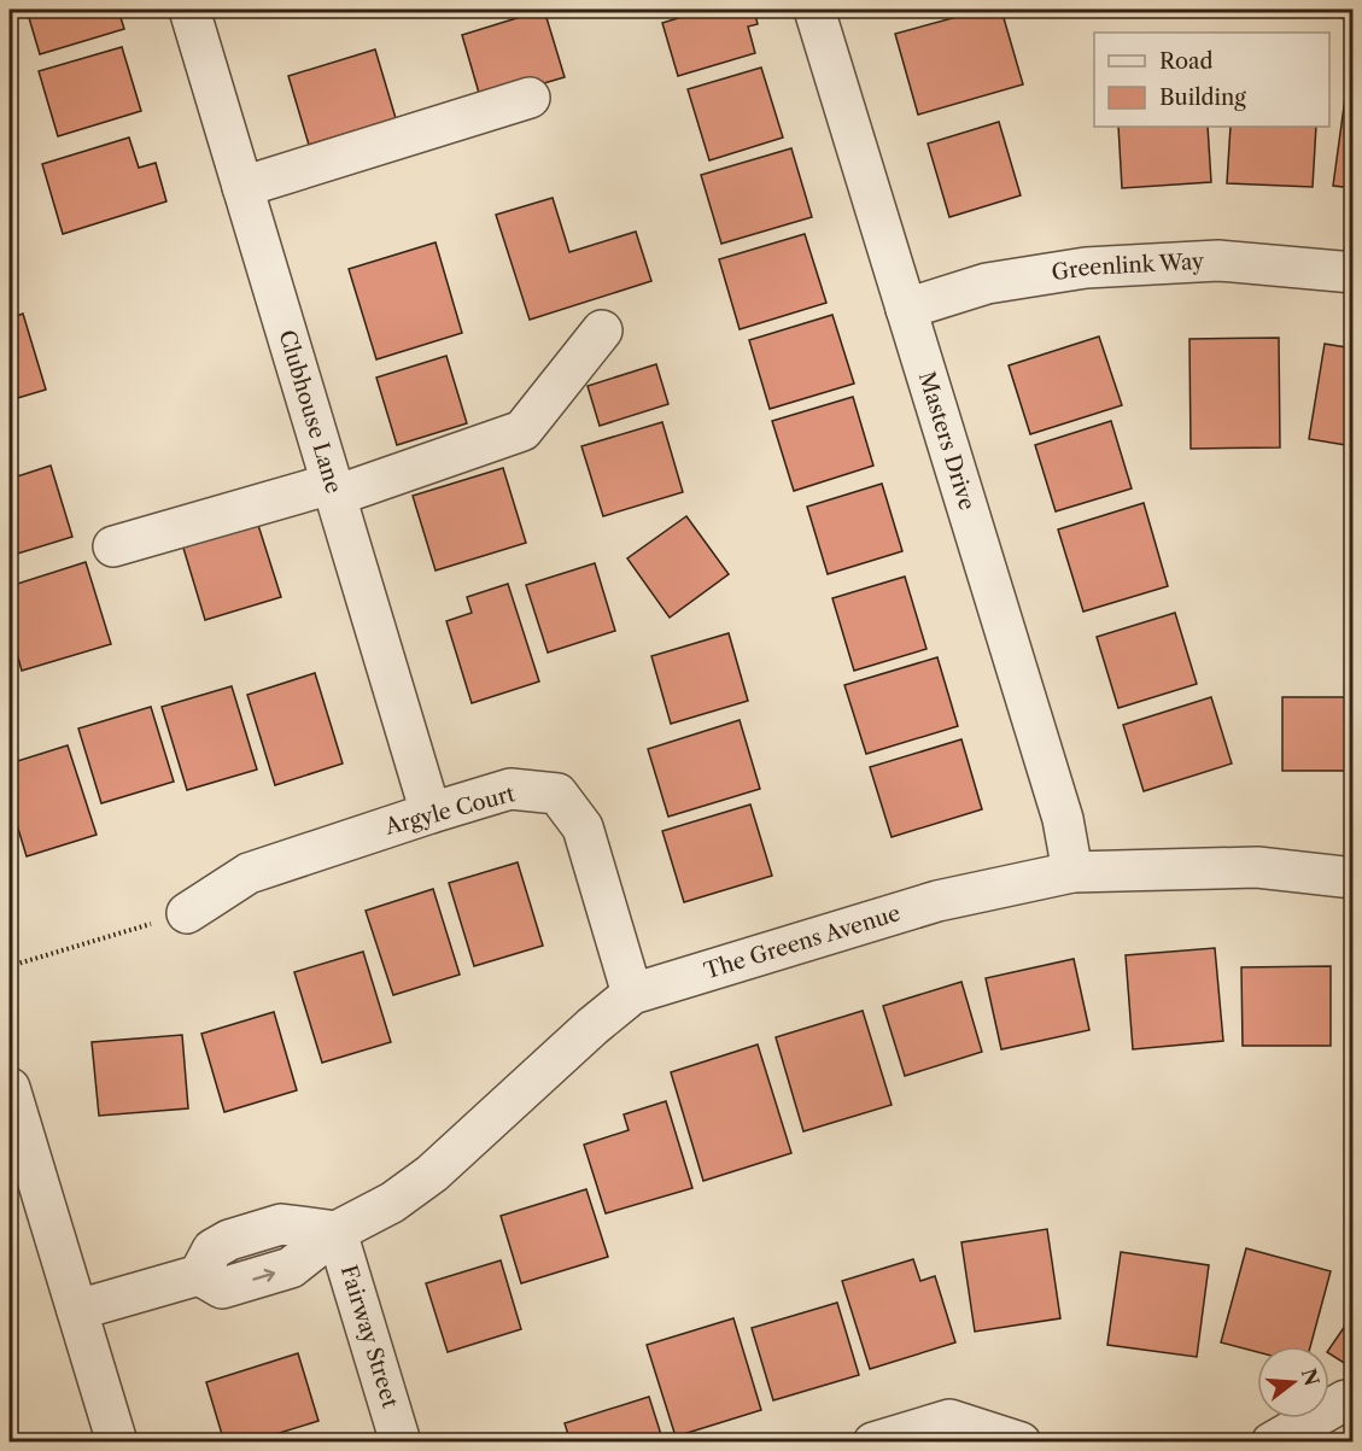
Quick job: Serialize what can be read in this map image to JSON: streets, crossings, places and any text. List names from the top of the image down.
{
  "streets": {
    "street": [
      "Greenlink Way",
      "Clubhouse Lane",
      "Masters Drive",
      "Argyle Court",
      "The Greens Avenue",
      "Fairway Street"
    ]
  },
  "crossings": [
    ["Greenlink Way", "Masters Drive"],
    ["Clubhouse Lane", "Argyle Court"],
    ["Masters Drive", "The Greens Avenue"],
    ["Argyle Court", "The Greens Avenue"],
    ["The Greens Avenue", "Fairway Street"]
  ],
  "legend": ["Road", "Building"],
  "north": "right"
}
